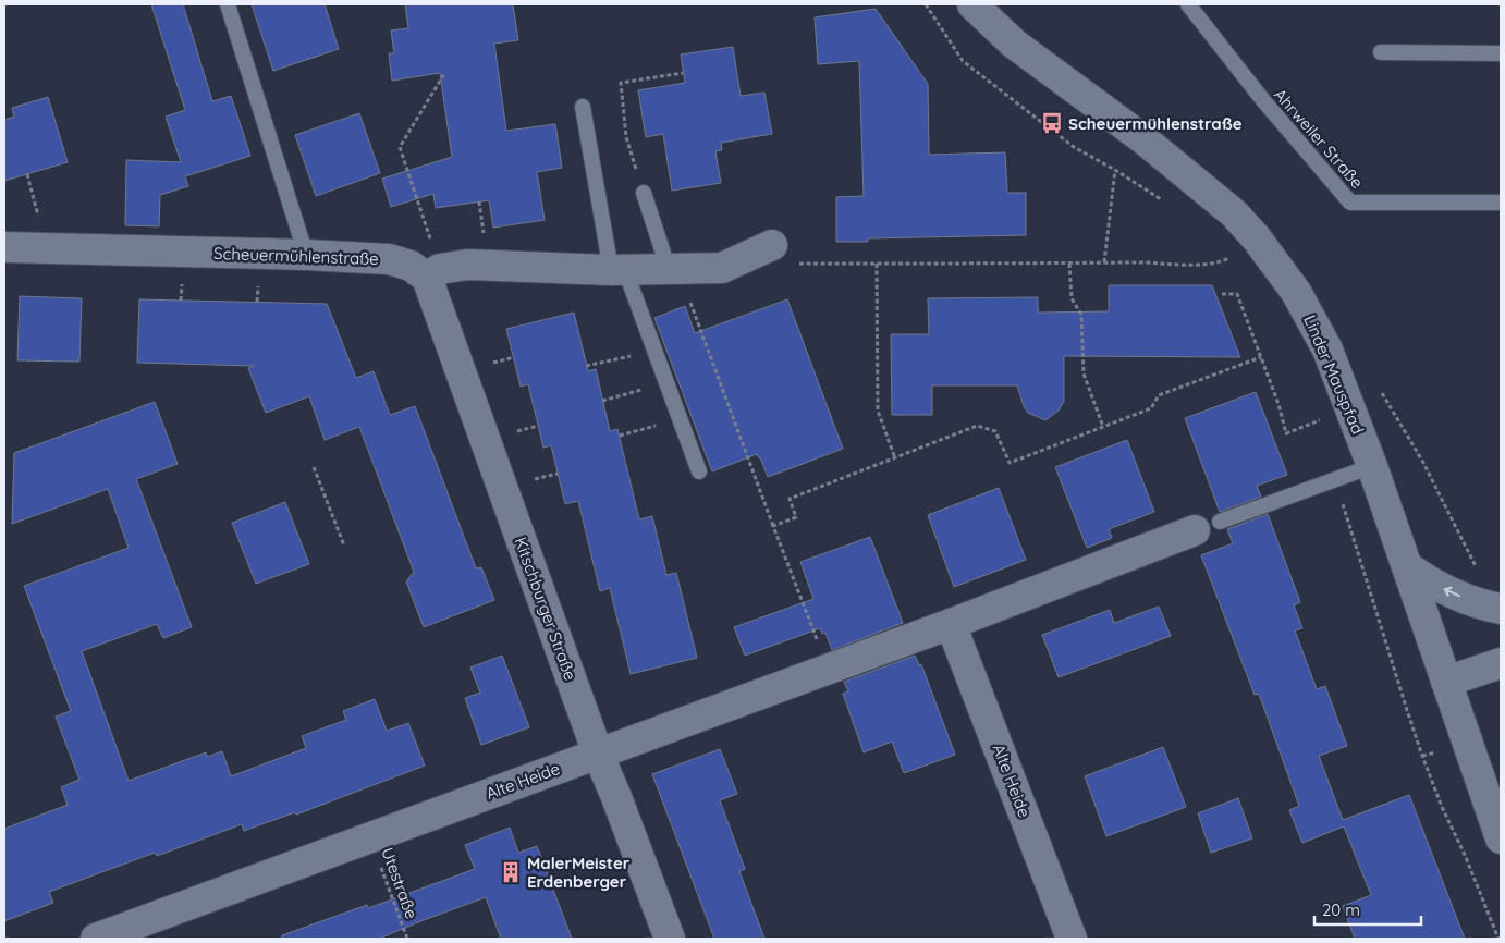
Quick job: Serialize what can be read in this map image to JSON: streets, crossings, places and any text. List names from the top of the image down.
{
  "streets": {
    "street": [
      "Scheuermühlenstraße",
      "Linder Mauspfad",
      "Kitschburger Straße",
      "Alte Heide"
    ],
    "lane": ["Ahrweiler Straße"],
    "path": ["Utestraße"]
  },
  "crossings": [
    ["Scheuermühlenstraße", "Kitschburger Straße"],
    ["Kitschburger Straße", "Alte Heide"],
    ["Alte Heide", "Utestraße"]
  ],
  "places": {
    "bus stop": ["Scheuermühlenstraße"],
    "building": ["MalerMeister Erdenberger"]
  },
  "scale_bar": "20 m"
}
